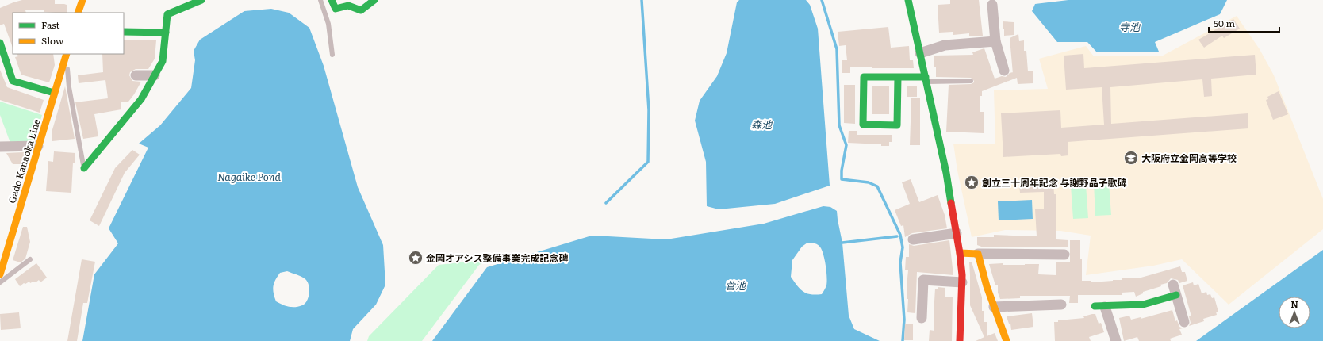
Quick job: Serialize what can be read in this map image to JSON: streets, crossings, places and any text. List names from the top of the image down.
{
  "streets": {
    "street": ["Gado Kanaoka Line"]
  },
  "water": [
    "寺池",
    "森池",
    "Nagaike Pond",
    "菅池"
  ],
  "places": {
    "school or university": ["大阪府立金岡高等学校"],
    "place": ["創立三十周年記念 与謝野晶子歌碑", "金岡オアシス整備事業完成記念碑"]
  },
  "legend": ["Fast", "Slow"],
  "scale_bar": "50 m",
  "north": "top"
}
